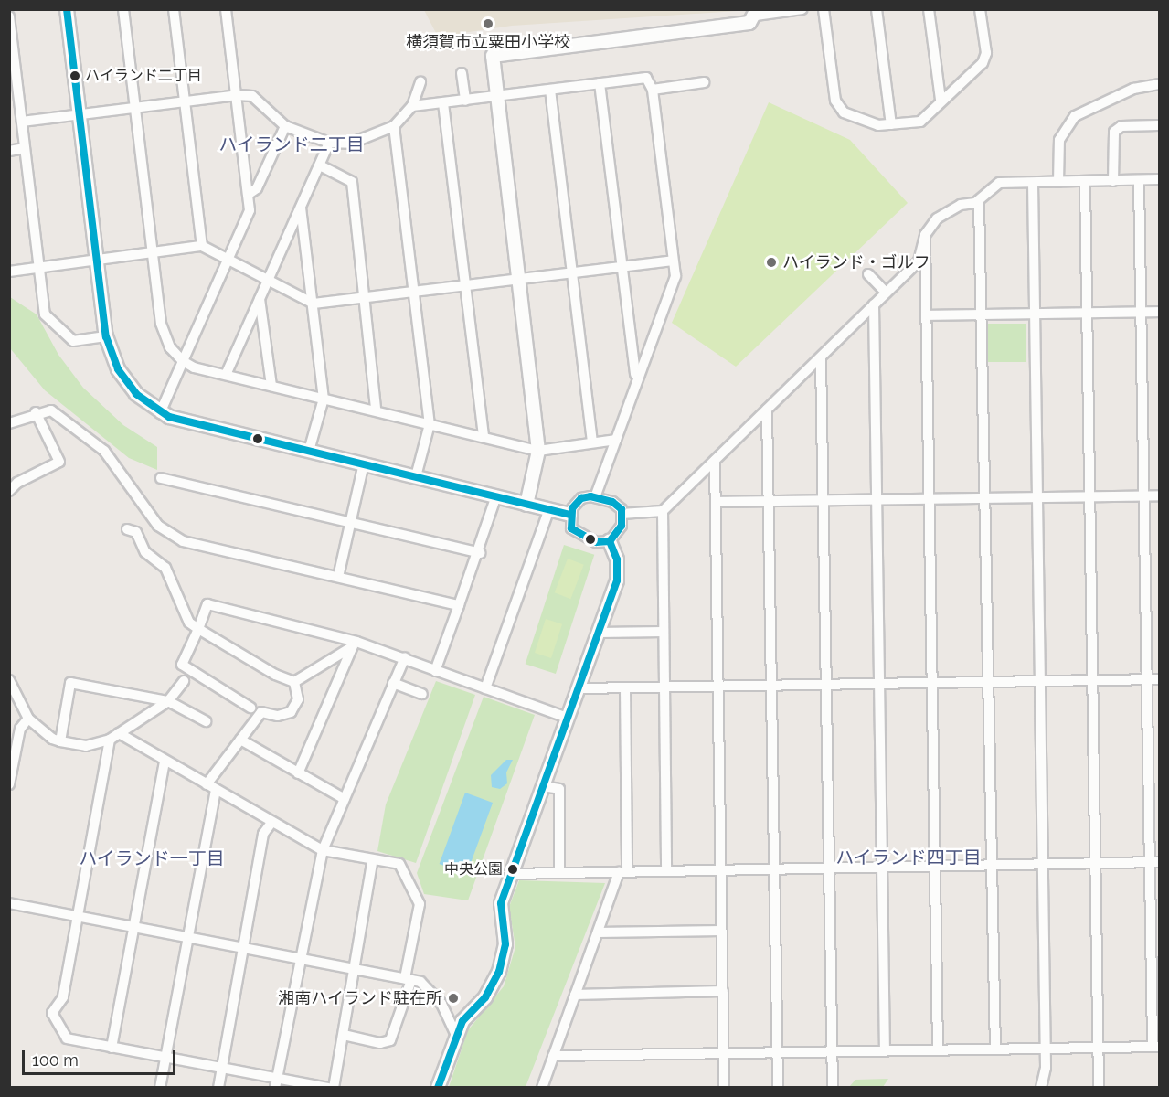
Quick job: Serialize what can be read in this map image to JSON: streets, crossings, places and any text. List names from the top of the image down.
{
  "districts": ["ハイランド二丁目", "ハイランド四丁目", "ハイランド一丁目"],
  "places": [
    "横須賀市立粟田小学校",
    "ハイランド二丁目",
    "ハイランド・ゴルフ",
    "中央公園",
    "湘南ハイランド駐在所"
  ],
  "scale_bar": "100 m"
}
